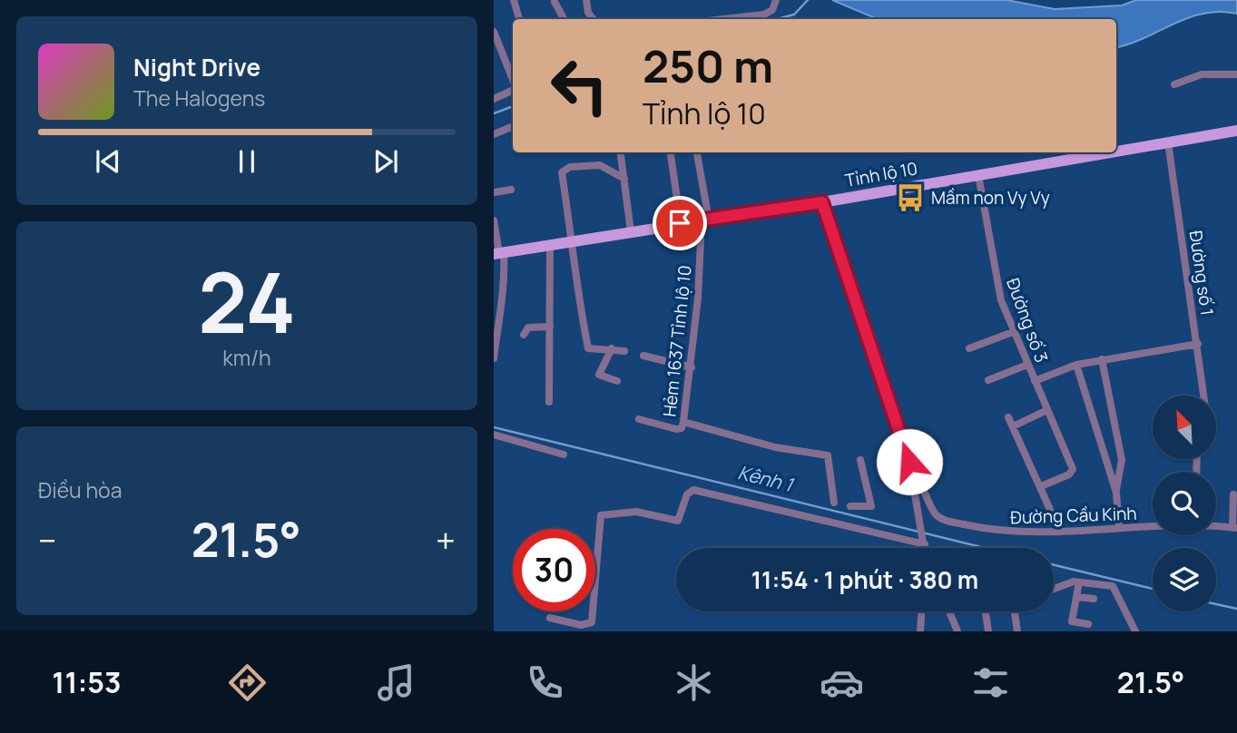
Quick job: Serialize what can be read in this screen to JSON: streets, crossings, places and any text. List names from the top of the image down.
{
  "streets": {
    "main road": ["Tỉnh lộ 10"],
    "street": [
      "Đường số 1",
      "Đường số 3",
      "Hẻm 1637 Tỉnh lộ 10",
      "Đường Cầu Kinh"
    ]
  },
  "crossings": [
    ["Tỉnh lộ 10", "Đường số 1"],
    ["Tỉnh lộ 10", "Đường số 3"],
    ["Tỉnh lộ 10", "Hẻm 1637 Tỉnh lộ 10"]
  ],
  "water": ["Kênh 1"],
  "places": {
    "bus stop": ["Mầm non Vy Vy"]
  },
  "north": "top left",
  "page": {
    "turn": ["250 m", "Tỉnh lộ 10"],
    "song": ["Night Drive", "The Halogens"],
    "tile": [
      ["24", "km/h"],
      "Điều hòa"
    ],
    "heat": ["−", "21.5°", "+"],
    "limit": "30",
    "trip": "11:54 · 1 phút · 380 m",
    "tabs": ["11:53", "21.5°"]
  }
}
